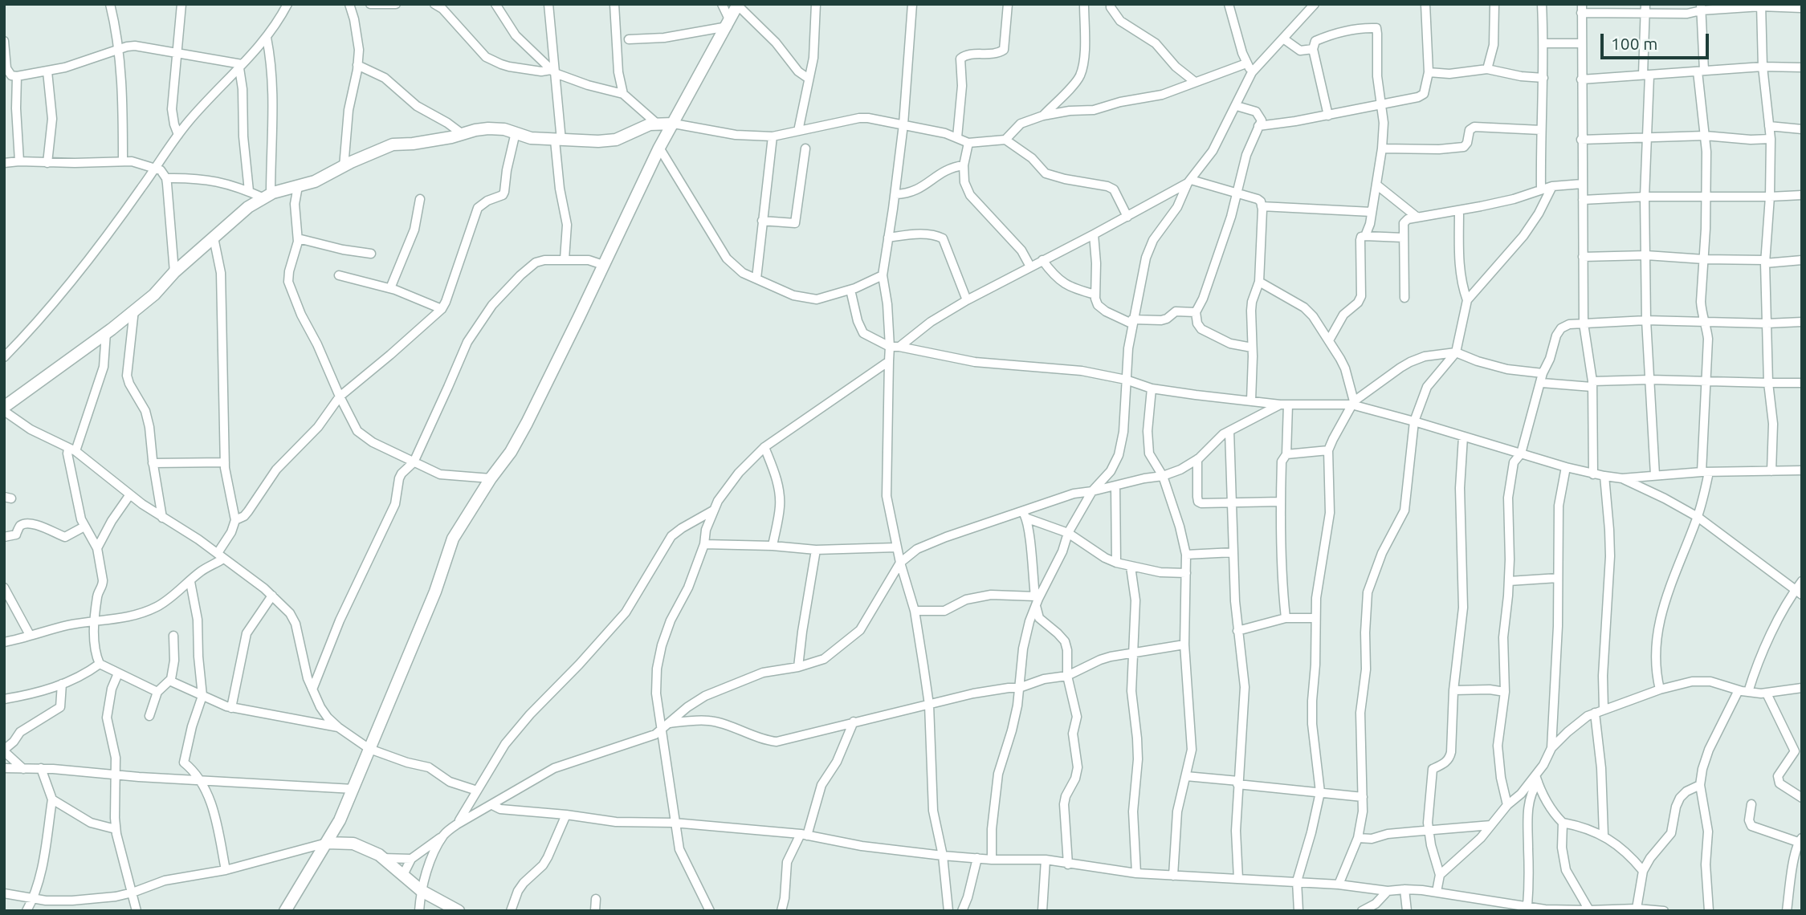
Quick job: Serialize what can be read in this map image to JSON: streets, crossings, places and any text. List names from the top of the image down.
{
  "scale_bar": "100 m"
}
